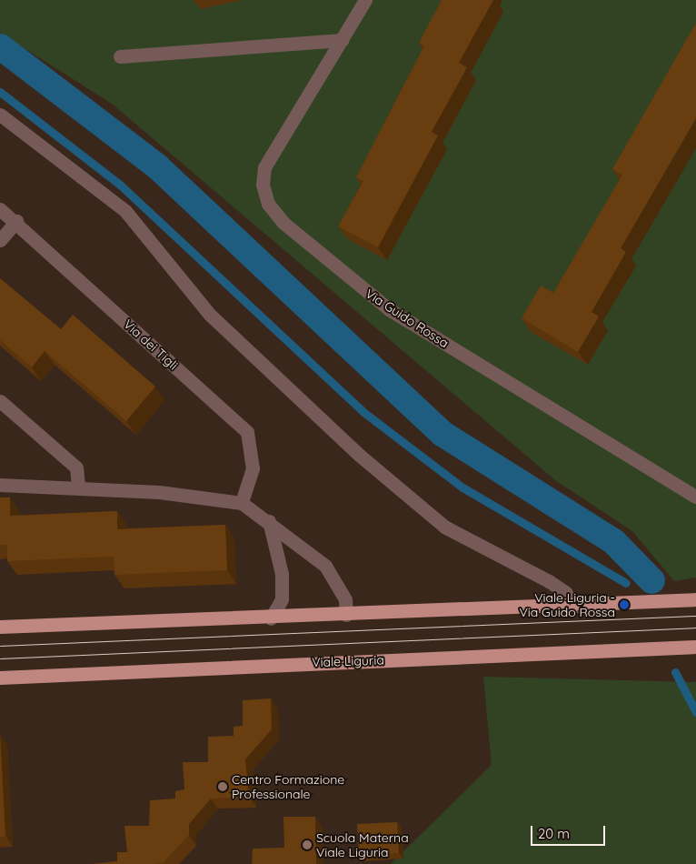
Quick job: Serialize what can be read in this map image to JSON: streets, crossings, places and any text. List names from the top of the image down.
{
  "streets": {
    "main road": ["Viale Liguria"],
    "street": ["Via Guido Rossa", "Via dei Tigli"]
  },
  "places": ["Viale Liguria - Via Guido Rossa", "Centro Formazione Professionale", "Scuola Materna Viale Liguria"],
  "scale_bar": "20 m"
}
